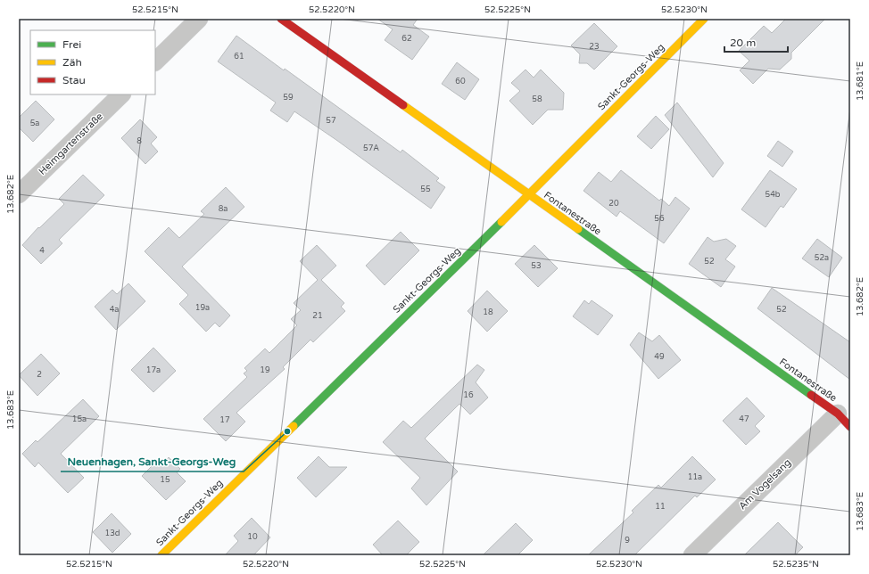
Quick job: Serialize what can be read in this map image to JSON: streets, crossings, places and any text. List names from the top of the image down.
{
  "streets": {
    "street": [
      "Sankt-Georgs-Weg",
      "Heimgartenstraße",
      "Fontanestraße",
      "Am Vogelsang"
    ]
  },
  "crossings": [
    ["Sankt-Georgs-Weg", "Fontanestraße"],
    ["Fontanestraße", "Am Vogelsang"]
  ],
  "places": ["Neuenhagen, Sankt-Georgs-Weg"],
  "house_numbers": [
    "62",
    "23",
    "61",
    "60",
    "59",
    "58",
    "57",
    "5a",
    "8",
    "57A",
    "55",
    "54b",
    "20",
    "8a",
    "56",
    "4",
    "52a",
    "52",
    "53",
    "19a",
    "4a",
    "52",
    "18",
    "21",
    "49",
    "17a",
    "19",
    "2",
    "16",
    "15a",
    "47",
    "17",
    "11a",
    "15",
    "11",
    "13d",
    "10",
    "9"
  ],
  "legend": ["Frei", "Zäh", "Stau"],
  "scale_bar": "20 m",
  "coordinates": [
    "52.5215°N",
    "52.5220°N",
    "52.5225°N",
    "52.5230°N",
    "13.681°E",
    "13.682°E",
    "13.683°E",
    "52.5235°N"
  ]
}
